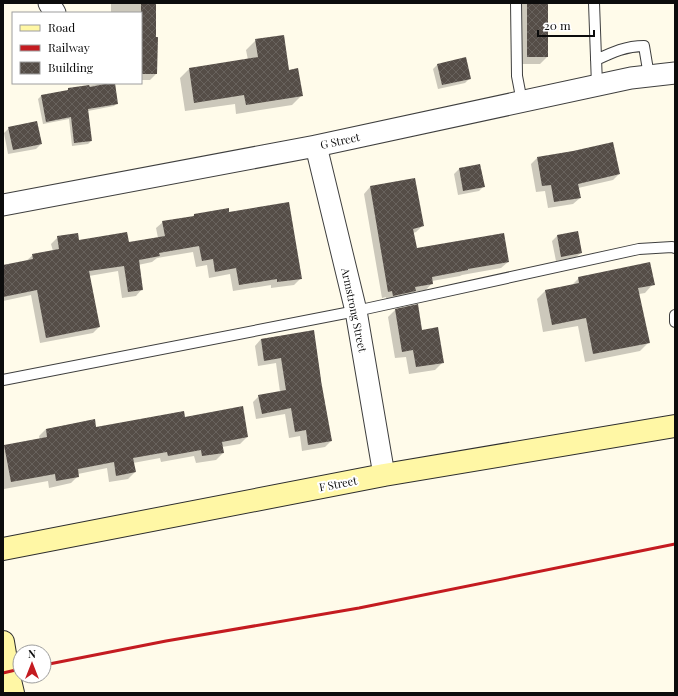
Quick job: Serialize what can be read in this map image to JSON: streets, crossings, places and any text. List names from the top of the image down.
{
  "streets": {
    "street": ["G Street", "Armstrong Street", "F Street"]
  },
  "crossings": [
    ["G Street", "Armstrong Street"],
    ["Armstrong Street", "F Street"]
  ],
  "legend": ["Road", "Railway", "Building"],
  "scale_bar": "20 m",
  "north": "top"
}
